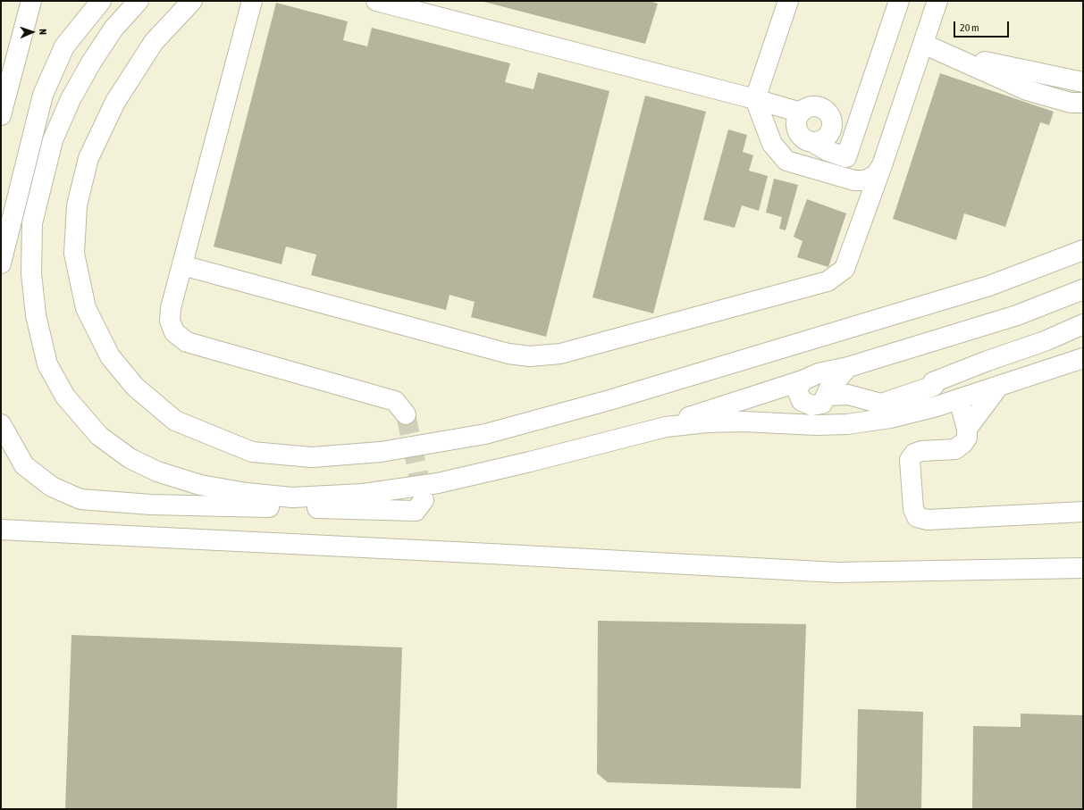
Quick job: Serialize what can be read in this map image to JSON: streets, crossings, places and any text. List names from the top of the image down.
{
  "scale_bar": "20 m",
  "north": "right"
}
